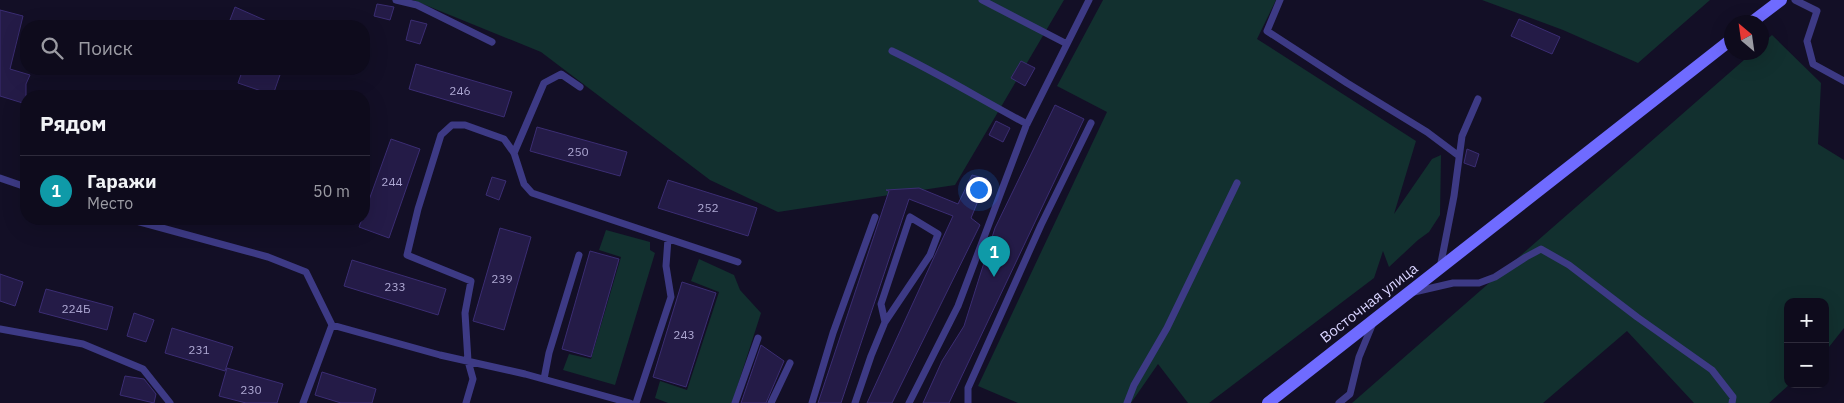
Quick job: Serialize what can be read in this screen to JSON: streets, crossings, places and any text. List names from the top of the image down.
{
  "streets": {
    "main road": ["Восточная улица"]
  },
  "house_numbers": [
    "246",
    "250",
    "244",
    "252",
    "239",
    "233",
    "224Б",
    "243",
    "231",
    "230"
  ],
  "north": "top left",
  "page": {
    "search": "Поиск",
    "heading": "Рядом",
    "list": [
      {
        "mark": "1",
        "name": "Гаражи",
        "note": "Место",
        "value": "50 m"
      }
    ],
    "pins": "1",
    "map_buttons": ["+", "−"]
  }
}
